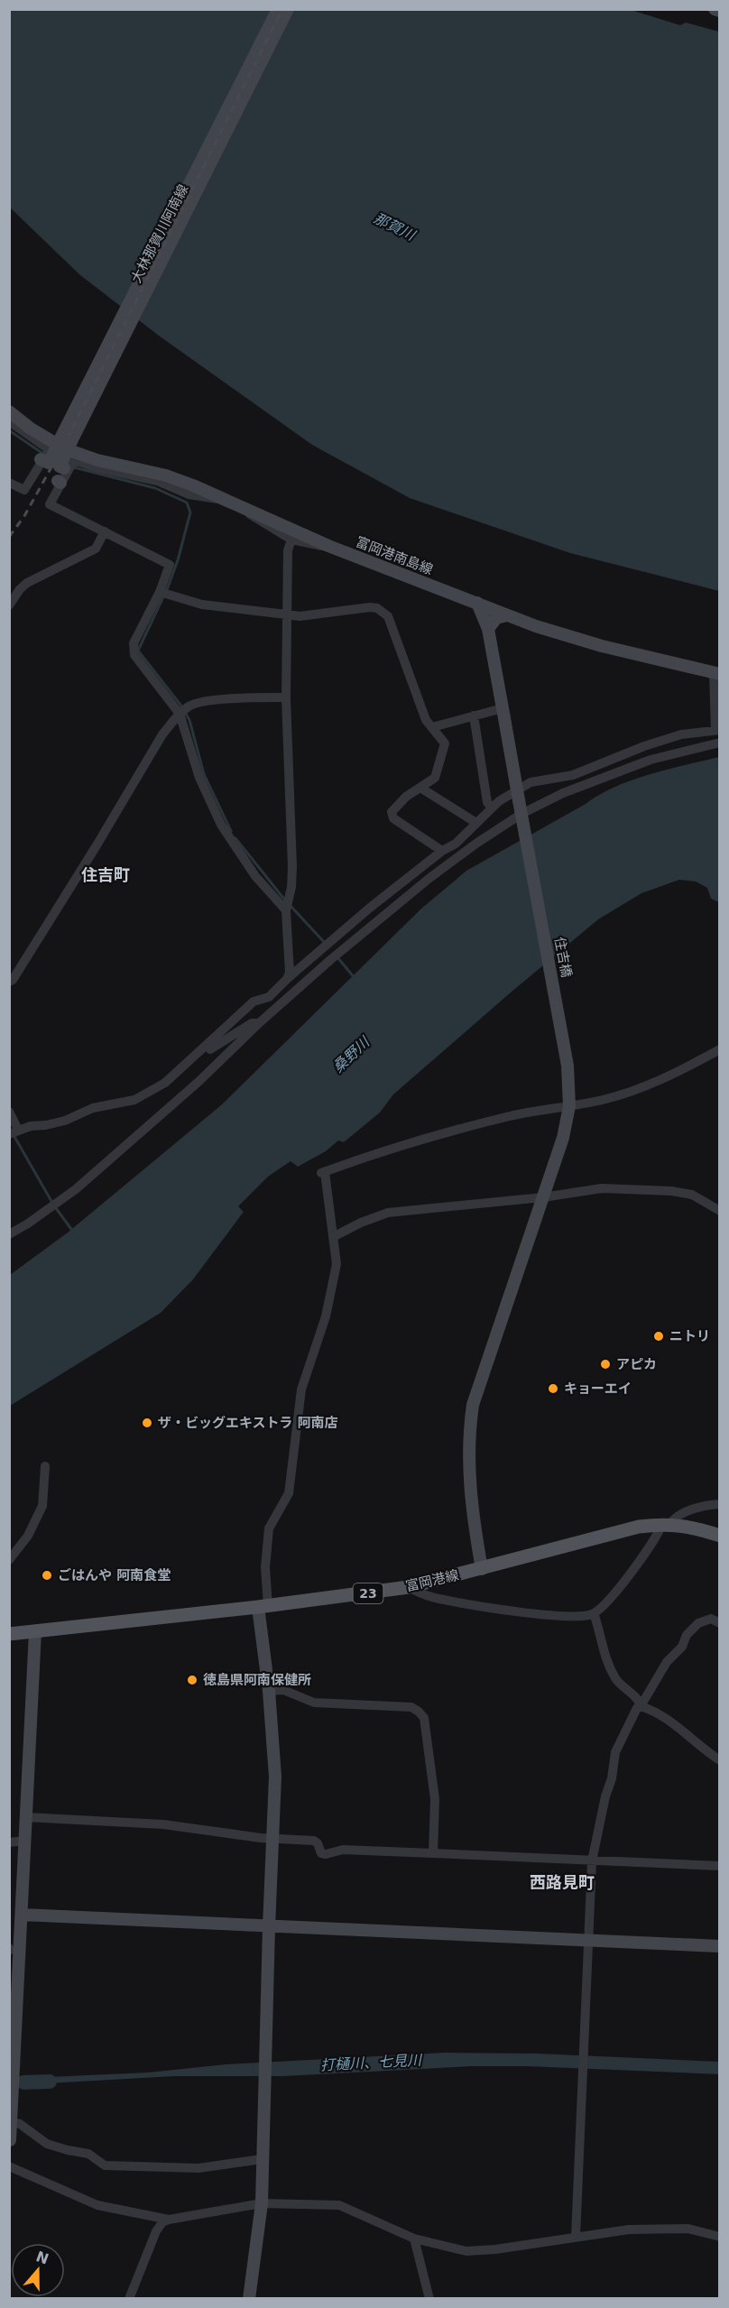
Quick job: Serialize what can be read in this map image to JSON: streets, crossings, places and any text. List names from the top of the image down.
{
  "streets": {
    "main road": ["富岡港線", "23"],
    "street": ["大林那賀川阿南線", "富岡港南島線", "住吉橋"]
  },
  "crossings": [
    ["大林那賀川阿南線", "富岡港南島線"],
    ["富岡港南島線", "住吉橋"],
    ["住吉橋", "富岡港線"]
  ],
  "districts": ["住吉町", "西路見町"],
  "water": ["那賀川", "桑野川", "打樋川、七見川"],
  "places": [
    "ニトリ",
    "アピカ",
    "キョーエイ",
    "ザ・ビッグエキストラ 阿南店",
    "ごはんや 阿南食堂",
    "徳島県阿南保健所"
  ],
  "north": "top"
}
